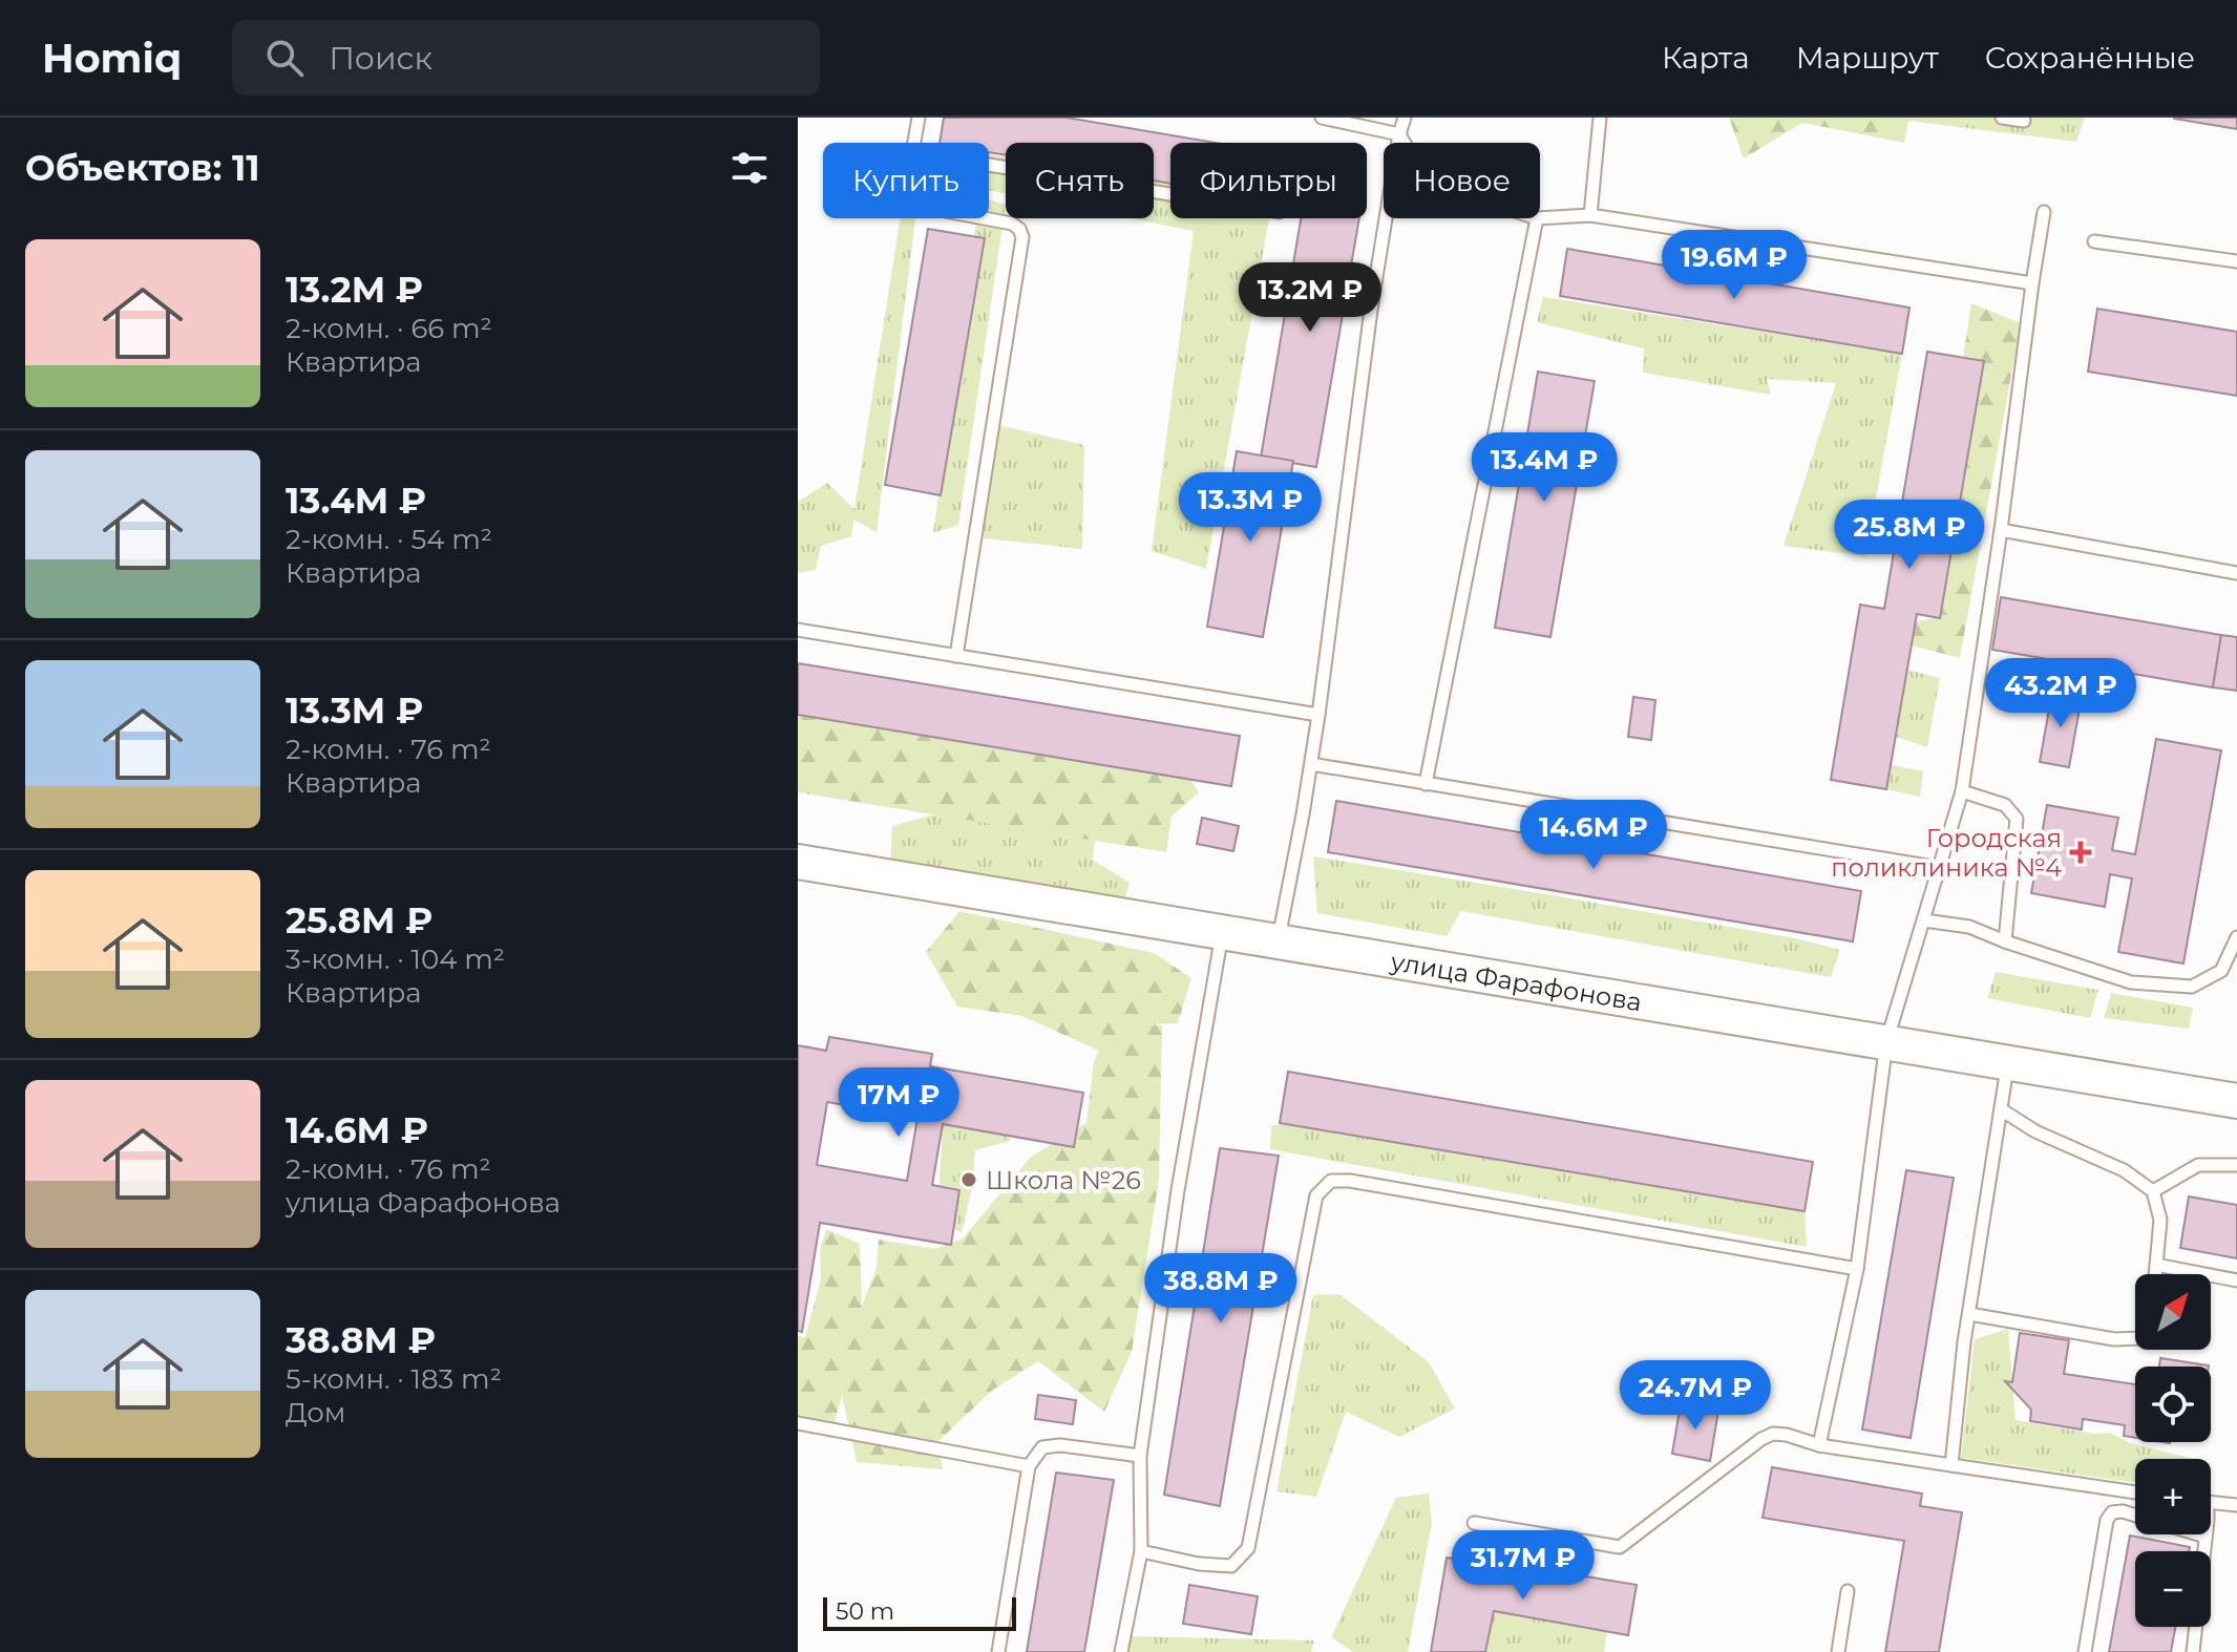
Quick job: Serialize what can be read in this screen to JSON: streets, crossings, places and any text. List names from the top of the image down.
{
  "streets": {
    "street": ["улица Фарафонова"]
  },
  "places": {
    "health": ["Городская поликлиника №4"],
    "other": ["Школа №26"]
  },
  "scale_bar": "50 m",
  "north": "top right",
  "page": {
    "header": "Homiq",
    "search": "Поиск",
    "nav": ["Карта", "Маршрут", "Сохранённые"],
    "heading": "Объектов: 11",
    "chip": [
      "Купить",
      "Снять",
      "Фильтры",
      "Новое"
    ],
    "list": [
      {
        "name": "13.2M ₽",
        "note": "2-комн. · 66 m² · Квартира"
      },
      {
        "name": "13.4M ₽",
        "note": "2-комн. · 54 m² · Квартира"
      },
      {
        "name": "13.3M ₽",
        "note": "2-комн. · 76 m² · Квартира"
      },
      {
        "name": "25.8M ₽",
        "note": "3-комн. · 104 m² · Квартира"
      },
      {
        "name": "14.6M ₽",
        "note": "2-комн. · 76 m² · улица Фарафонова"
      },
      {
        "name": "38.8M ₽",
        "note": "5-комн. · 183 m² · Дом"
      }
    ],
    "price": [
      "19.6M ₽",
      "13.2M ₽",
      "13.4M ₽",
      "13.3M ₽",
      "25.8M ₽",
      "43.2M ₽",
      "14.6M ₽",
      "17M ₽",
      "38.8M ₽",
      "24.7M ₽",
      "31.7M ₽"
    ],
    "map_buttons": ["+", "−"],
    "scale": "50 m"
  }
}
